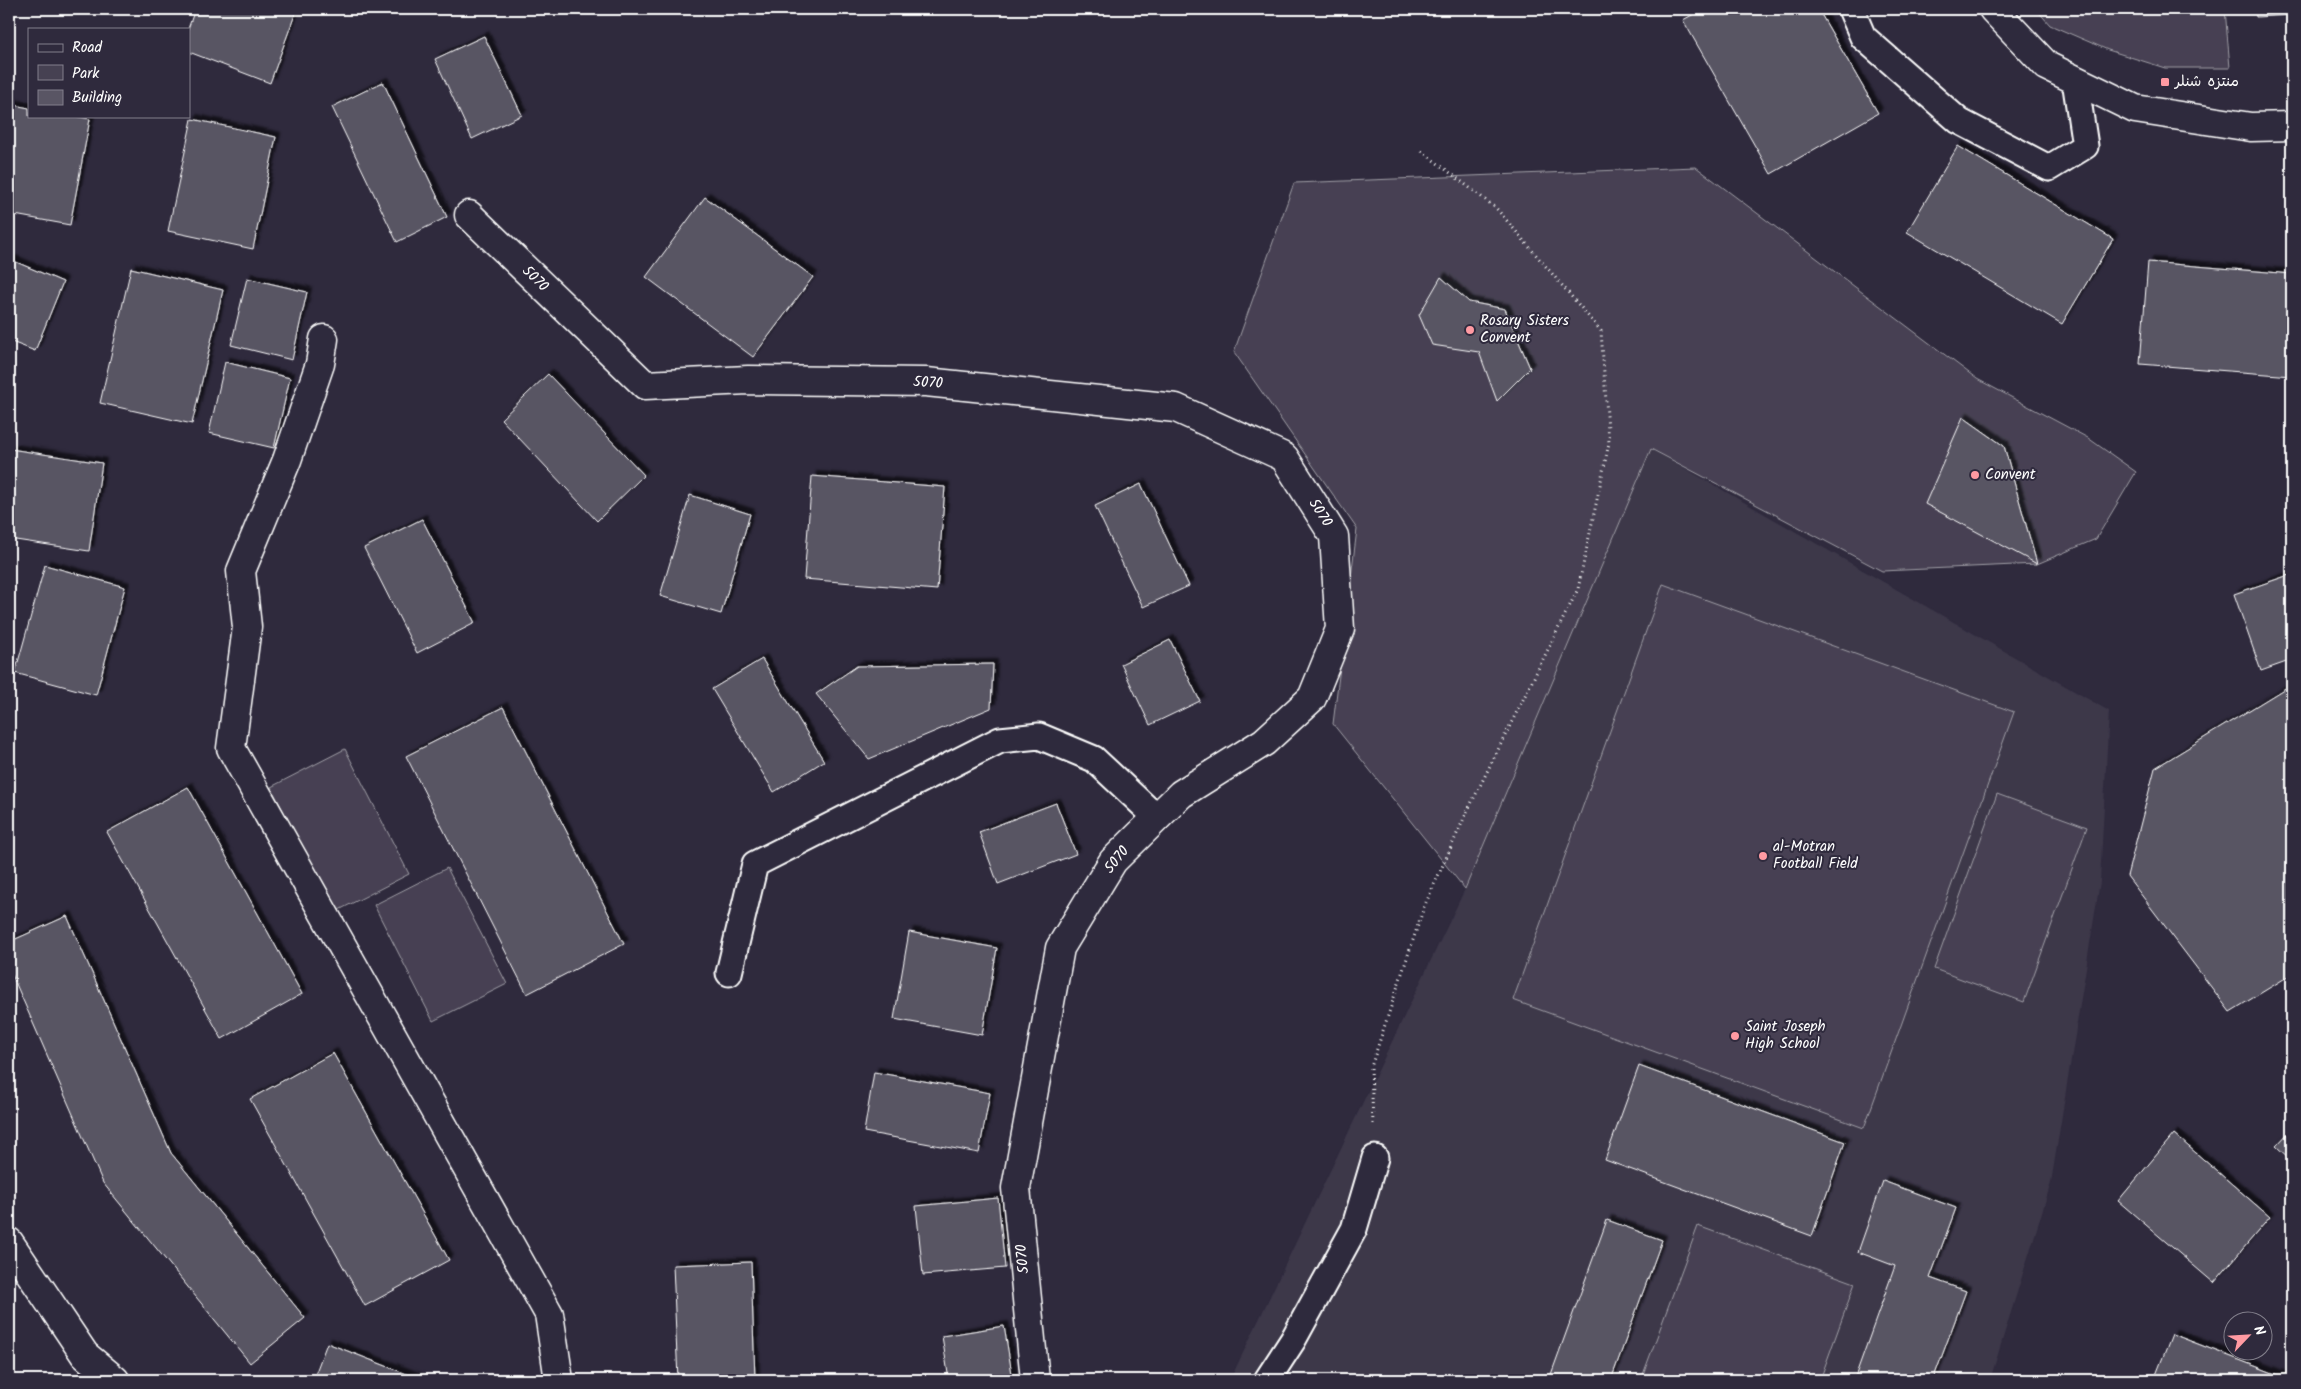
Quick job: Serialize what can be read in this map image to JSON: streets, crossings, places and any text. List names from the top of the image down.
{
  "streets": {
    "street": ["5070"]
  },
  "places": {
    "transit": ["منتزه شنلر"],
    "other": [
      "Rosary Sisters Convent",
      "Convent",
      "al-Motran Football Field",
      "Saint Joseph High School"
    ]
  },
  "legend": ["Road", "Park", "Building"],
  "north": "top right"
}
